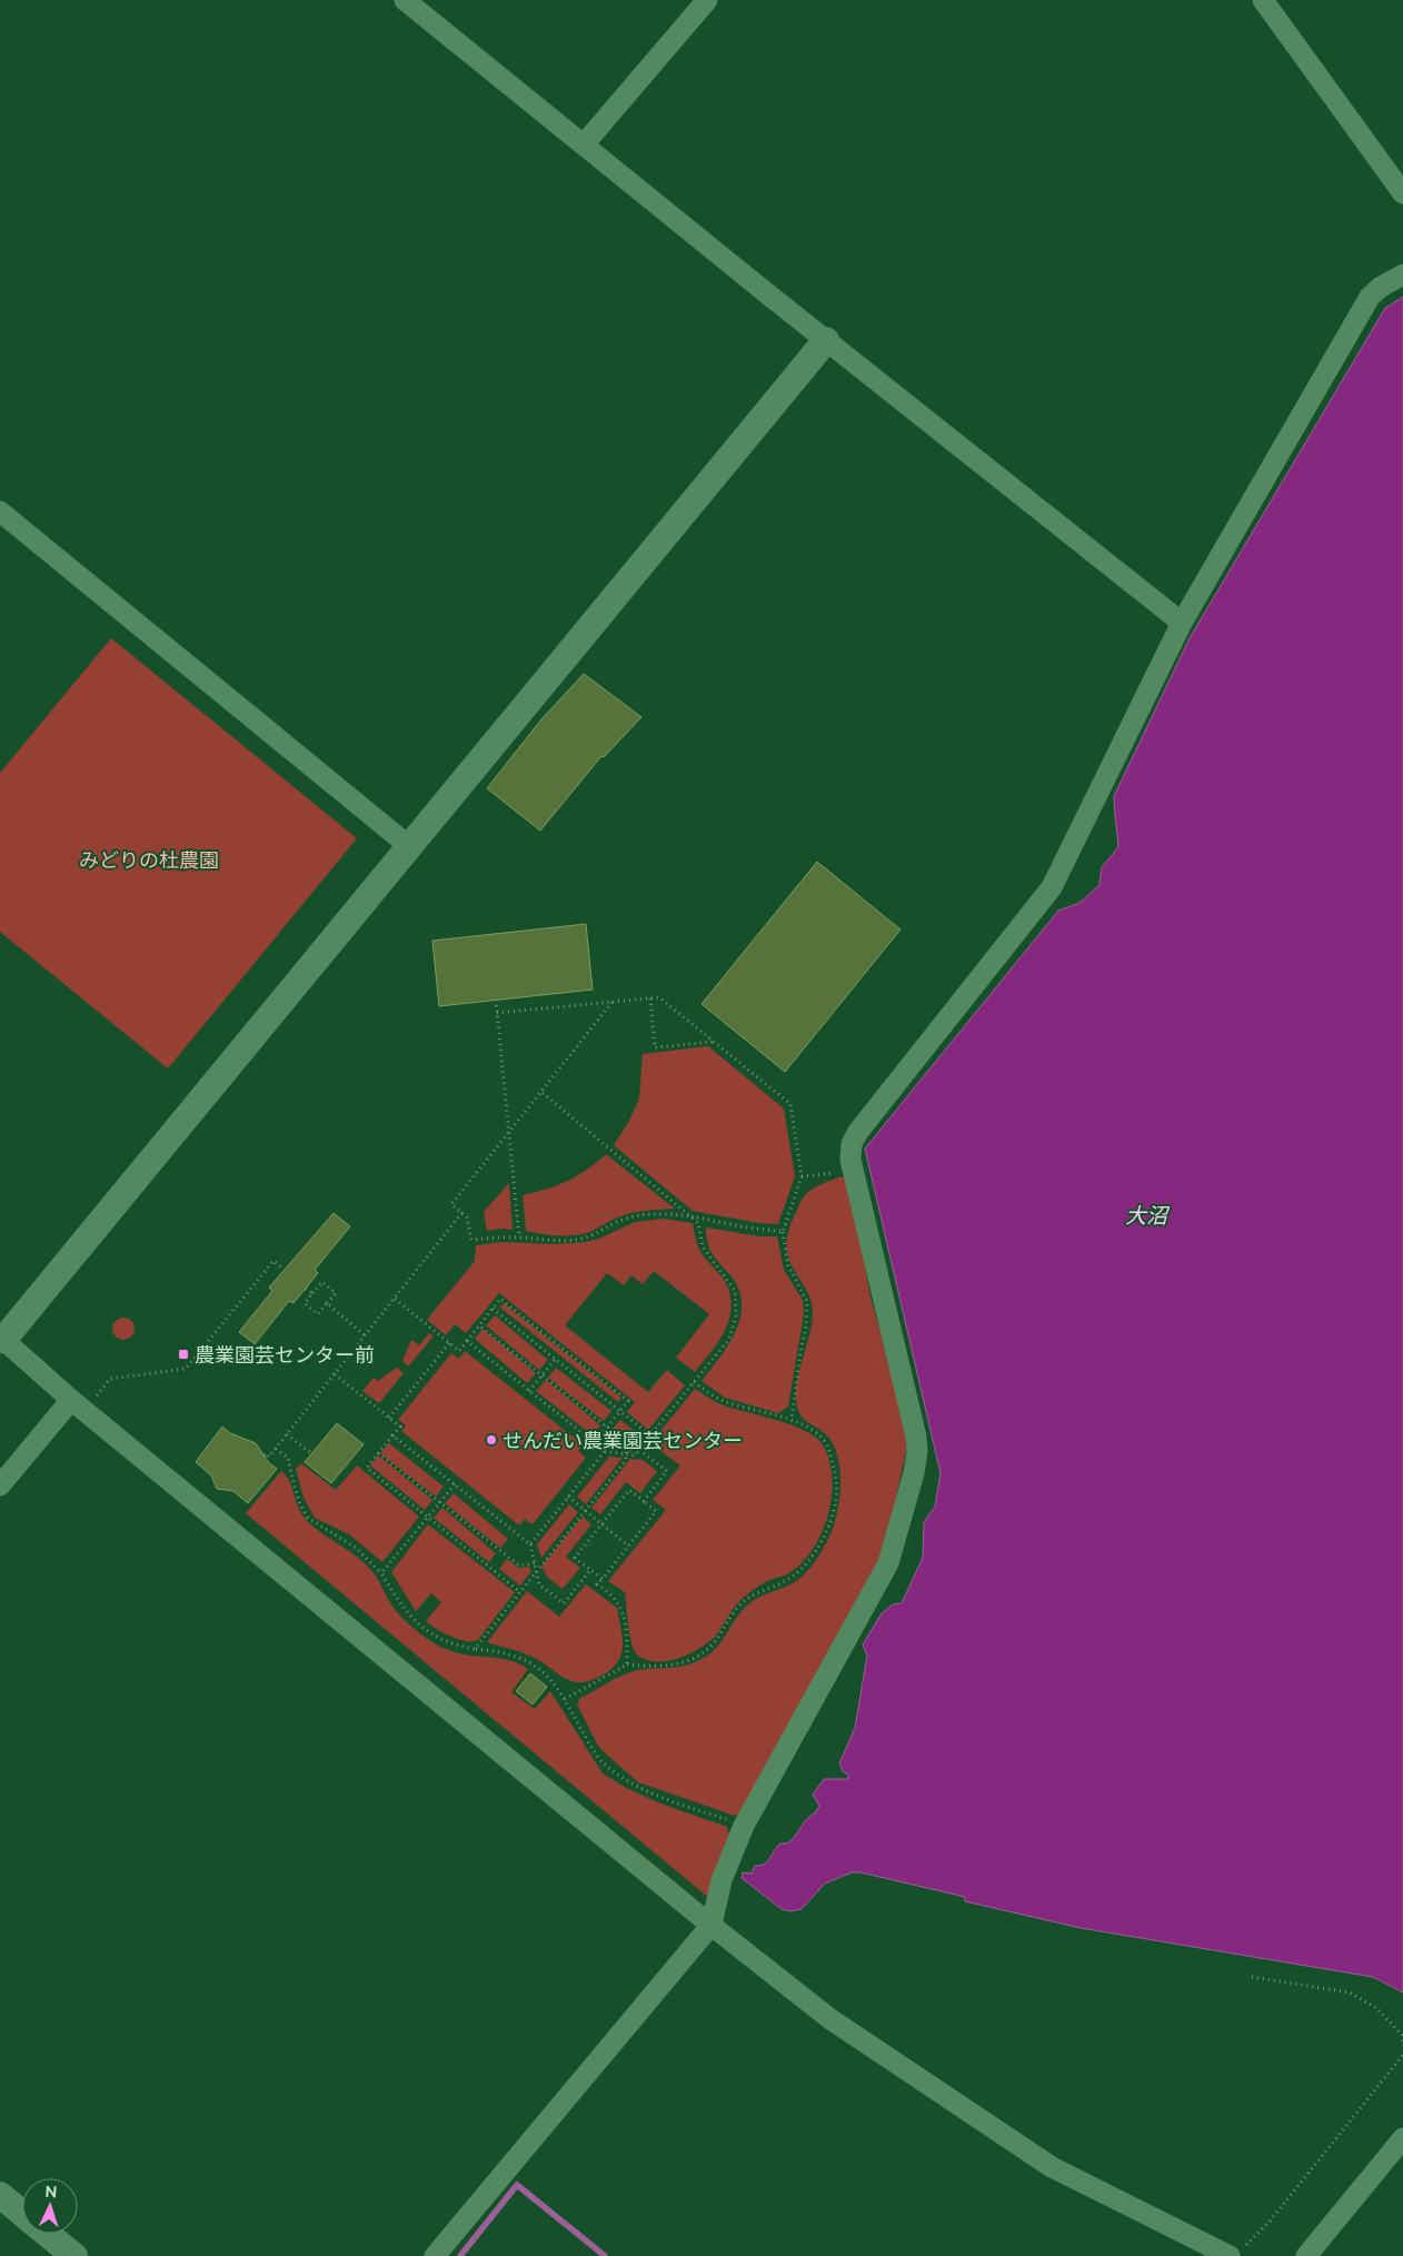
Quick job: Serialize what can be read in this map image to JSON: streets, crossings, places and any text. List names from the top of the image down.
{
  "water": ["大沼"],
  "parks": ["みどりの杜農園"],
  "places": {
    "transit": ["農業園芸センター前"],
    "other": ["せんだい農業園芸センター"]
  },
  "north": "top"
}
